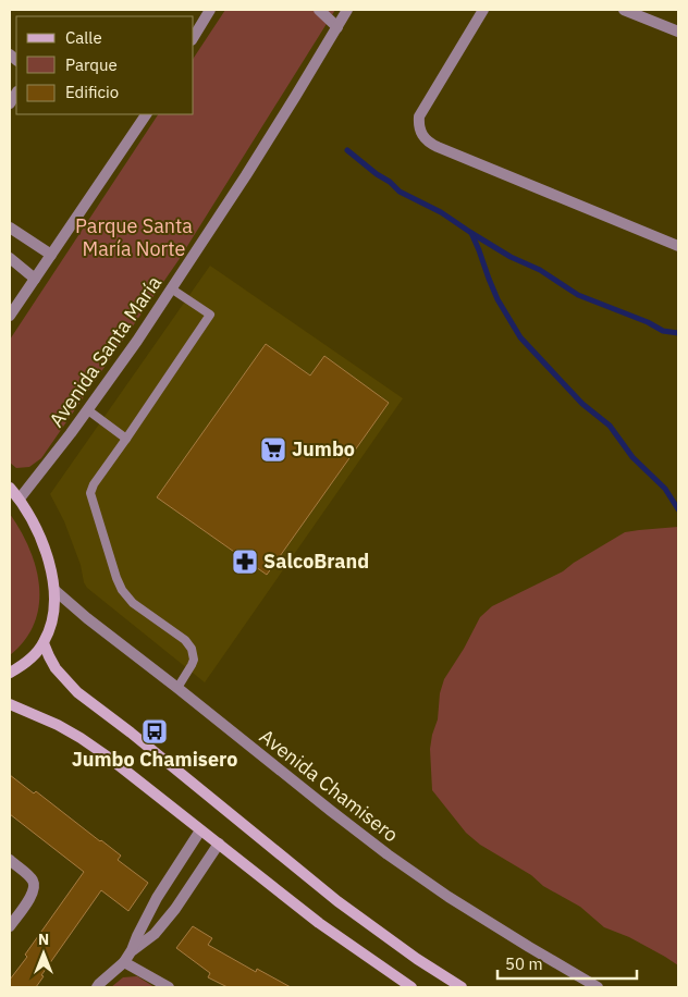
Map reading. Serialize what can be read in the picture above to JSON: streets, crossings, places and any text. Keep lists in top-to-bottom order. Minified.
{"streets":{"street":["Avenida Santa María","Avenida Chamisero"]},"parks":["Parque Santa María Norte"],"places":{"supermarket":["Jumbo"],"pharmacy":["SalcoBrand"],"bus stop":["Jumbo Chamisero"]},"legend":["Calle","Parque","Edificio"],"scale_bar":"50 m","north":"top"}
